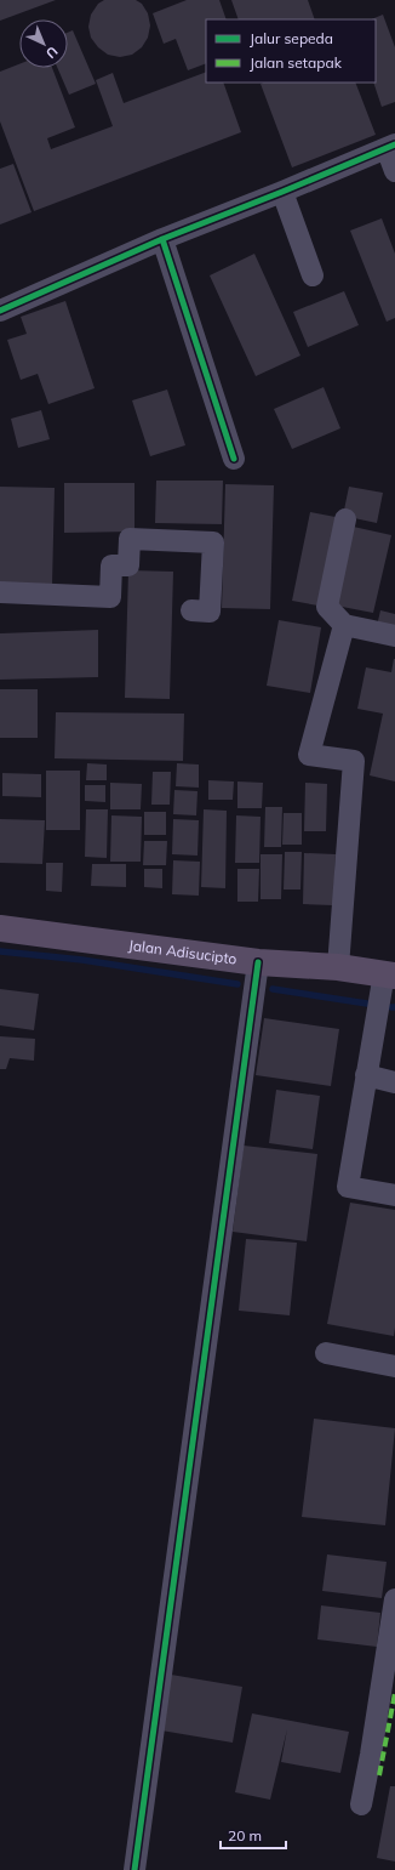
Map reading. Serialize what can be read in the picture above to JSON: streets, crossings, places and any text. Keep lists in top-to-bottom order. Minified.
{"streets":{"main road":["Jalan Adisucipto"]},"legend":["Jalur sepeda","Jalan setapak"],"scale_bar":"20 m","north":"bottom right"}
